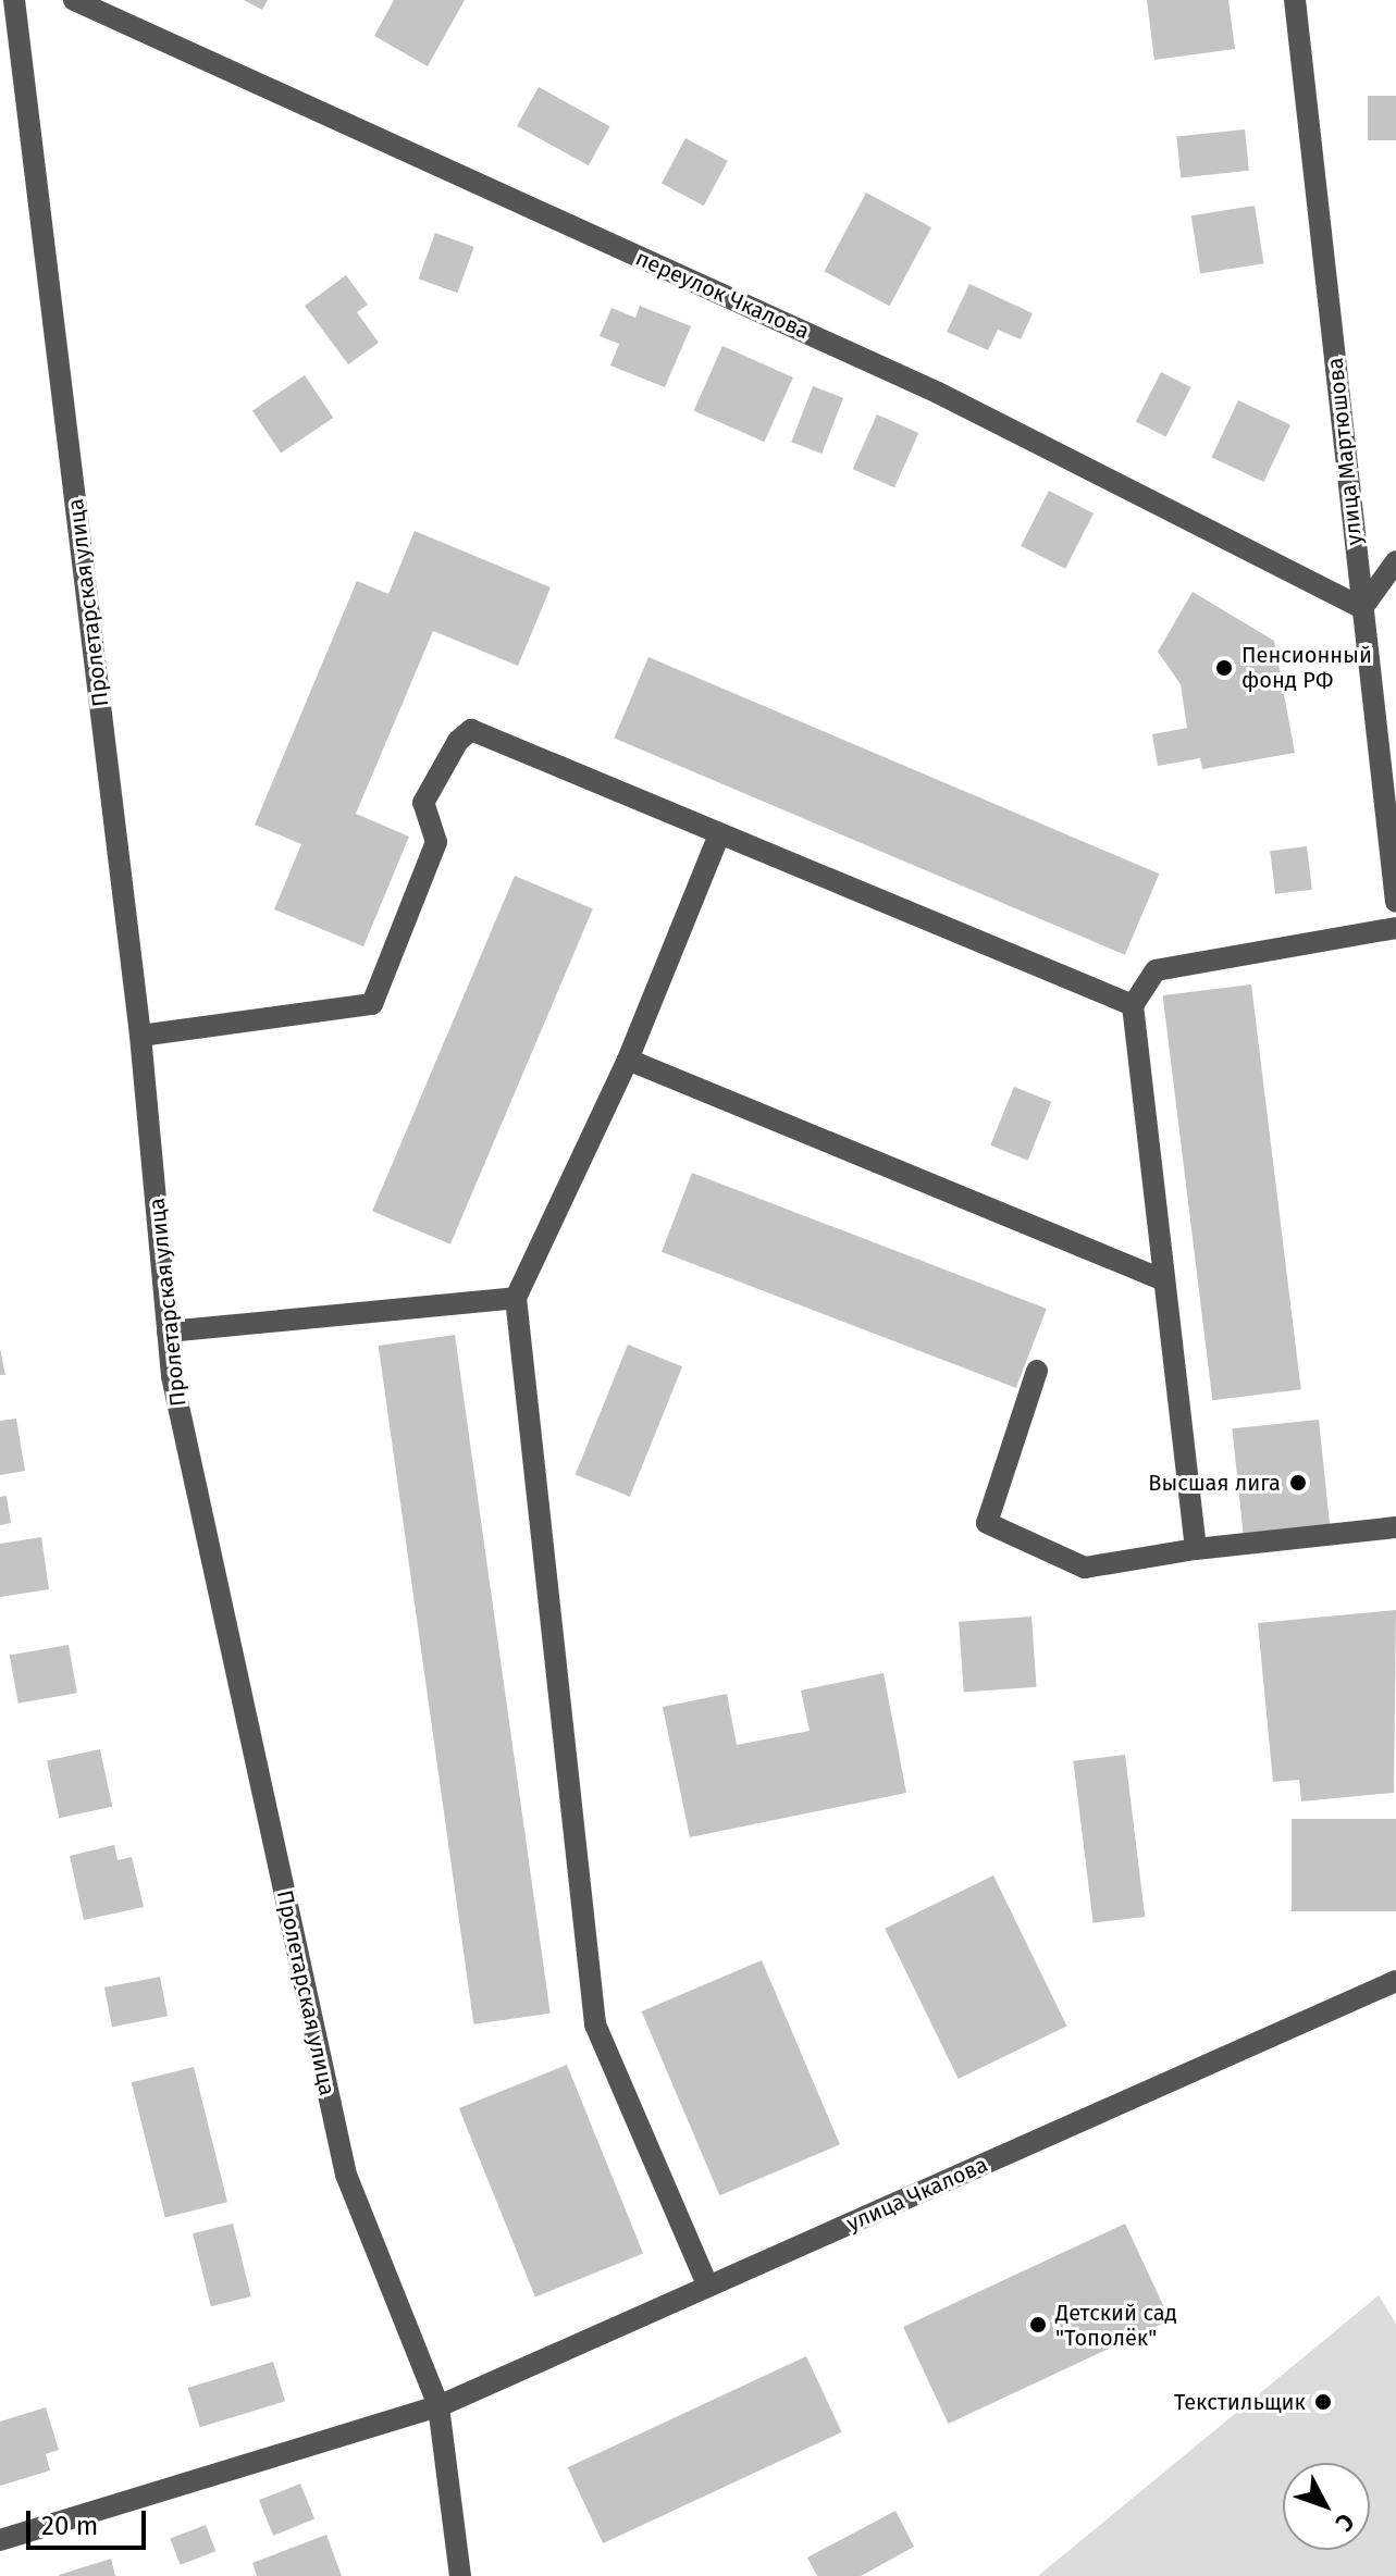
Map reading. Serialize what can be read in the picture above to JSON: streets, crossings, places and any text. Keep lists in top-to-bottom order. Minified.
{"streets":{"street":["переулок Чкалова","улица Мартюшова","Пролетарская улица","улица Чкалова"]},"crossings":[["переулок Чкалова","улица Мартюшова"],["Пролетарская улица","улица Чкалова"]],"places":["Пенсионный фонд РФ","Высшая лига","Детский сад \"Тополёк\"","Текстильщик"],"scale_bar":"20 m","north":"bottom right"}
